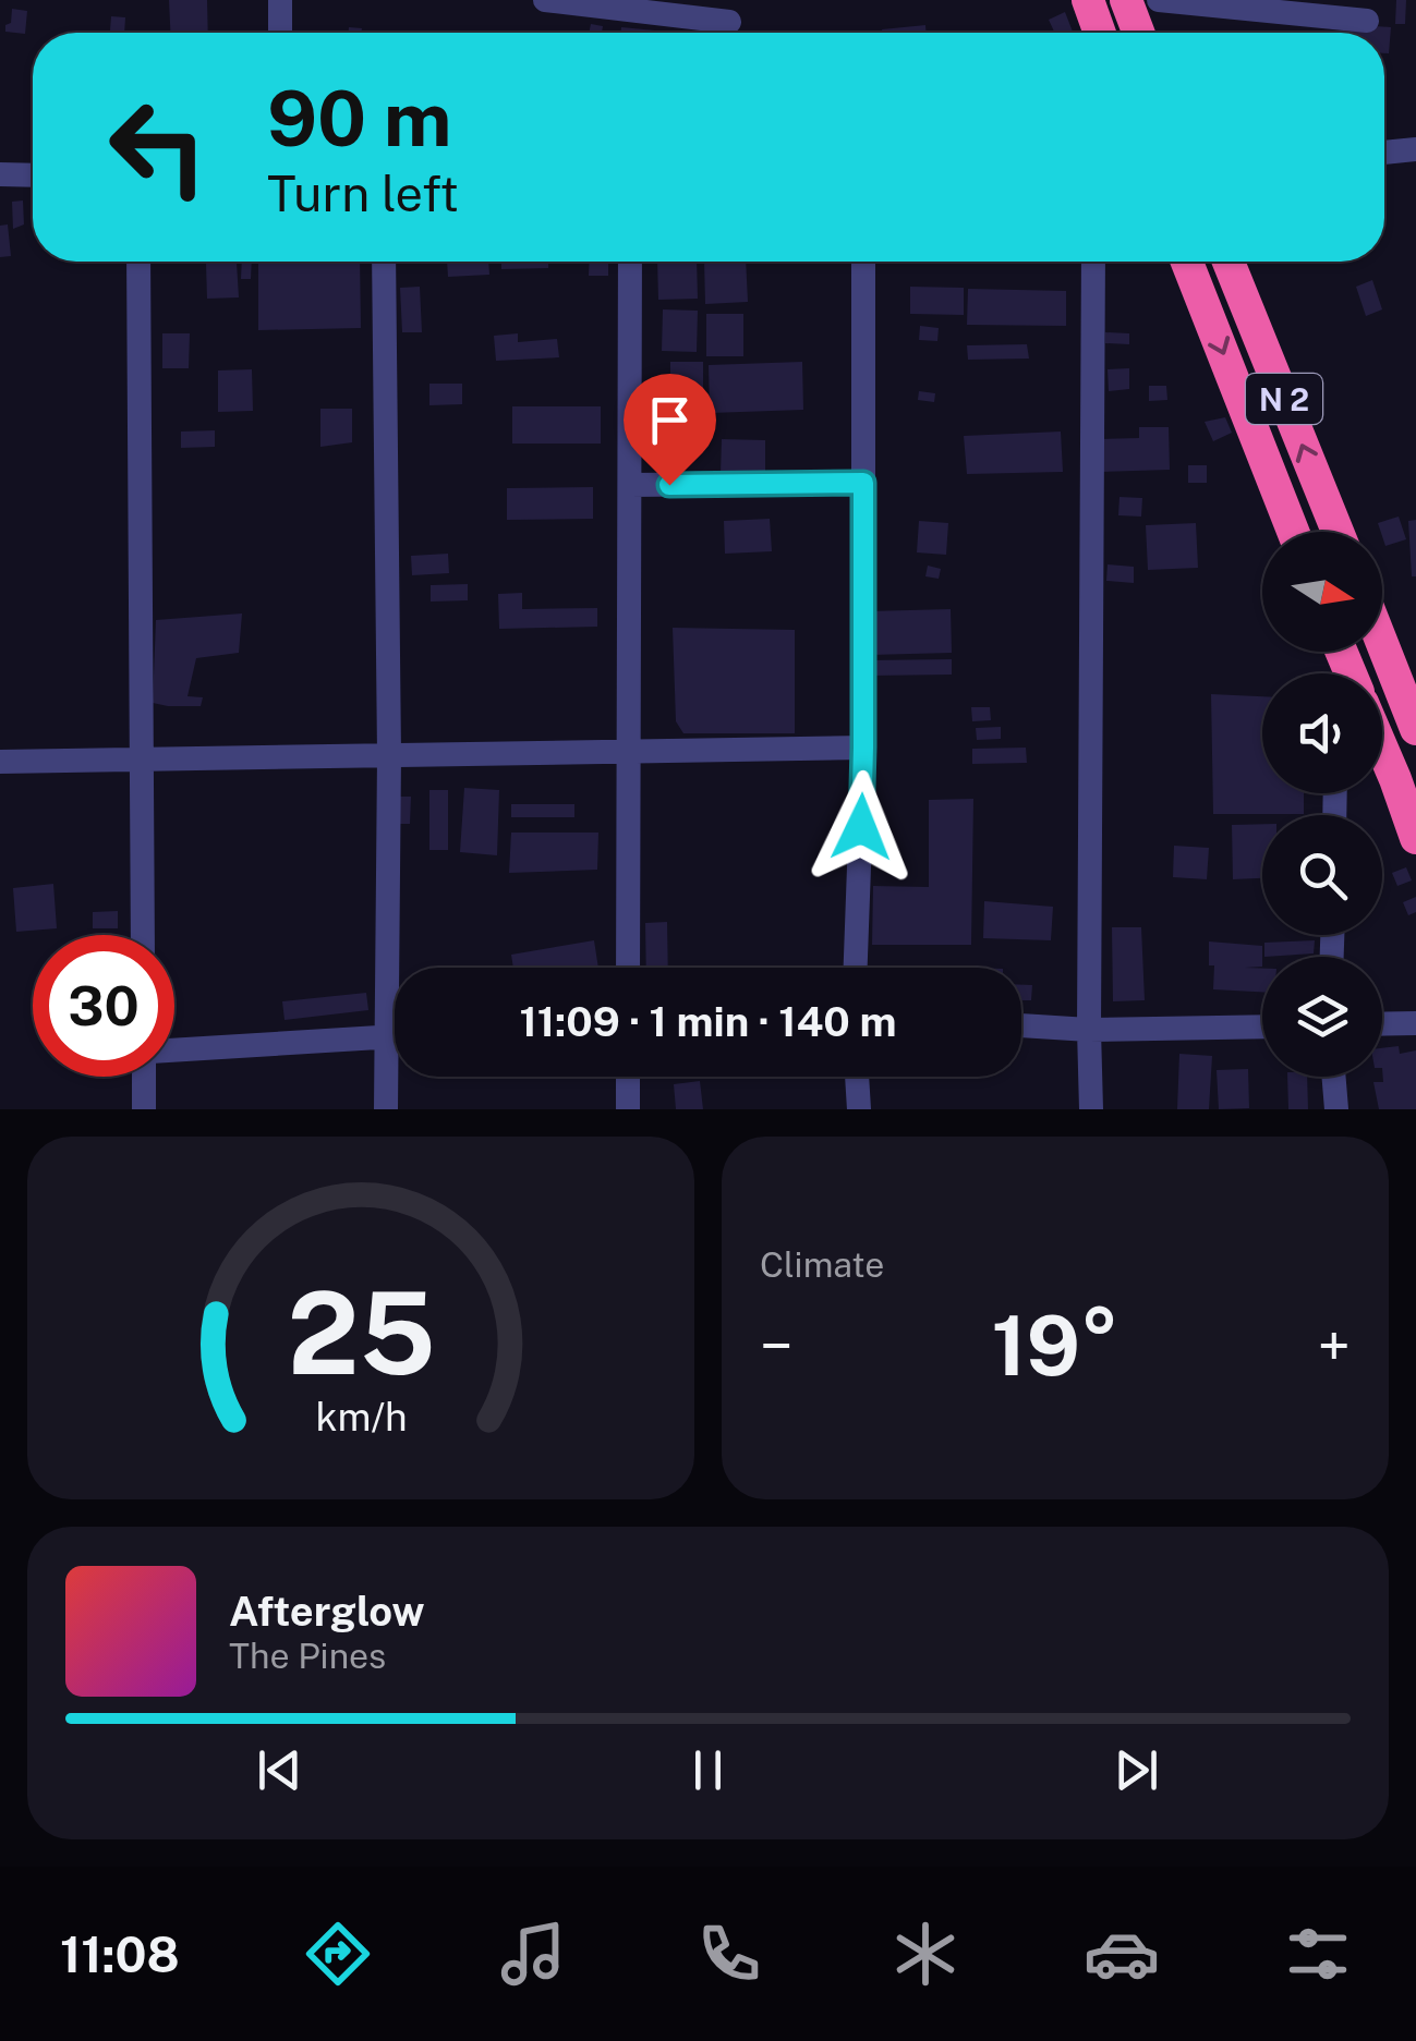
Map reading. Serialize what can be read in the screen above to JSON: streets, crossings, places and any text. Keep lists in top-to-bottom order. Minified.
{"streets":{"highway":["N 2"]},"north":"right","page":{"turn":["90 m","Turn left"],"limit":"30","trip":"11:09 · 1 min · 140 m","tile":"Climate","heat":["−","19°","+"],"song":["Afterglow","The Pines"],"tabs":"11:08","gauge":["25","km/h"]}}
